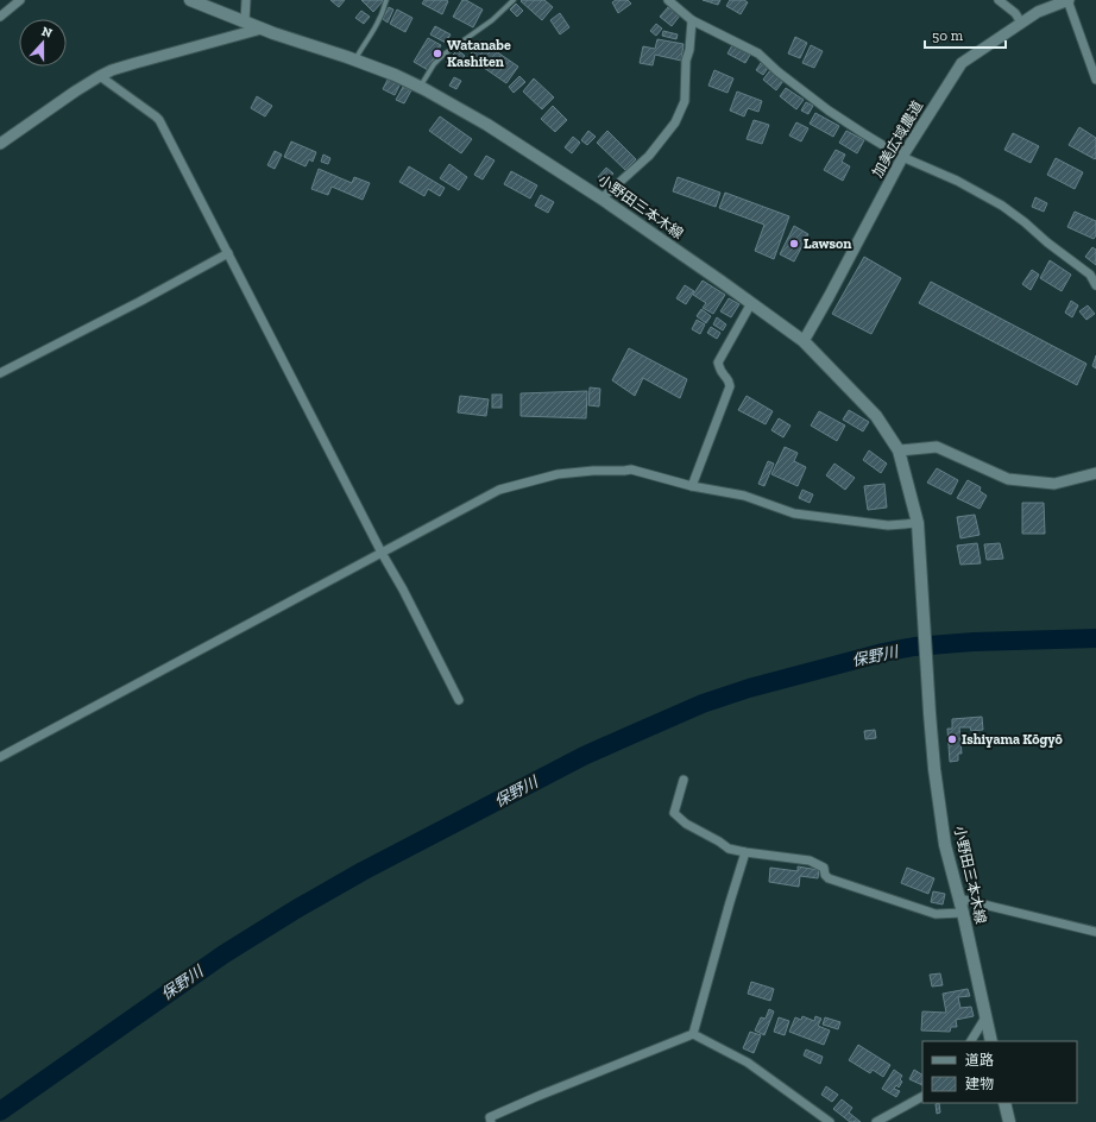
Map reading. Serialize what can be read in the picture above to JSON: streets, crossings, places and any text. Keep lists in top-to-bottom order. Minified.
{"streets":{"main road":["小野田三本木線"],"street":["加美広域農道"]},"crossings":[["加美広域農道","小野田三本木線"]],"water":["保野川"],"places":["Watanabe Kashiten","Lawson","Ishiyama Kōgyō"],"legend":["道路","建物"],"scale_bar":"50 m","north":"top"}
